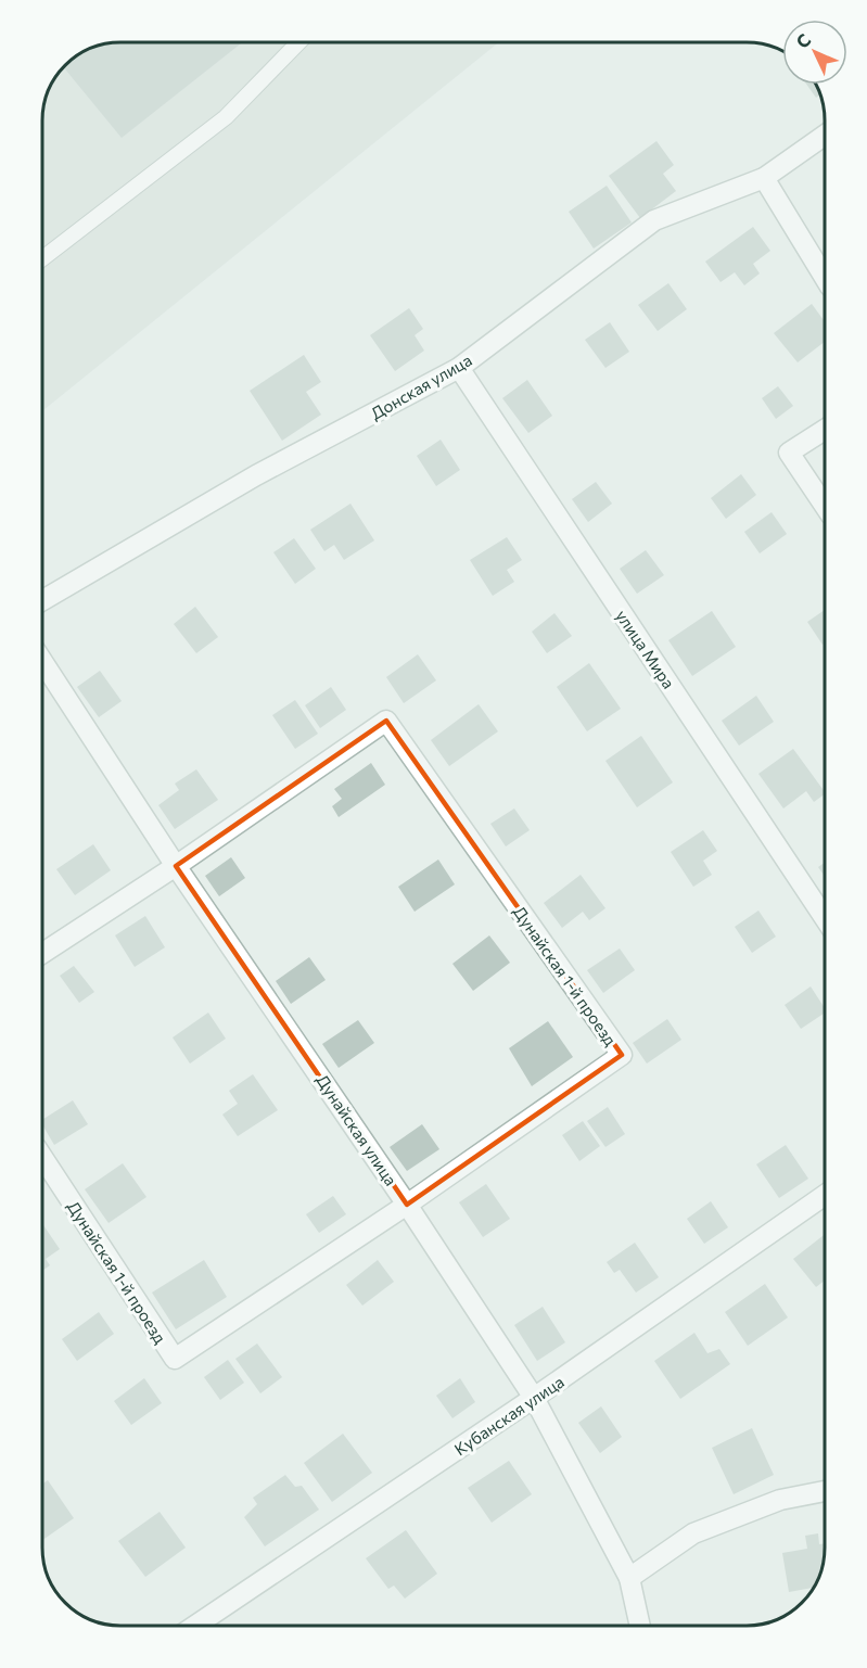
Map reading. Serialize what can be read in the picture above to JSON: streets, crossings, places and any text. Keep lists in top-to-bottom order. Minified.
{"streets":{"street":["Донская улица","улица Мира","Дунайская 1-й проезд","Дунайская улица","Кубанская улица"]},"crossings":[["Донская улица","улица Мира"],["Дунайская 1-й проезд","Дунайская улица"],["Дунайская улица","Кубанская улица"]],"north":"top left"}
